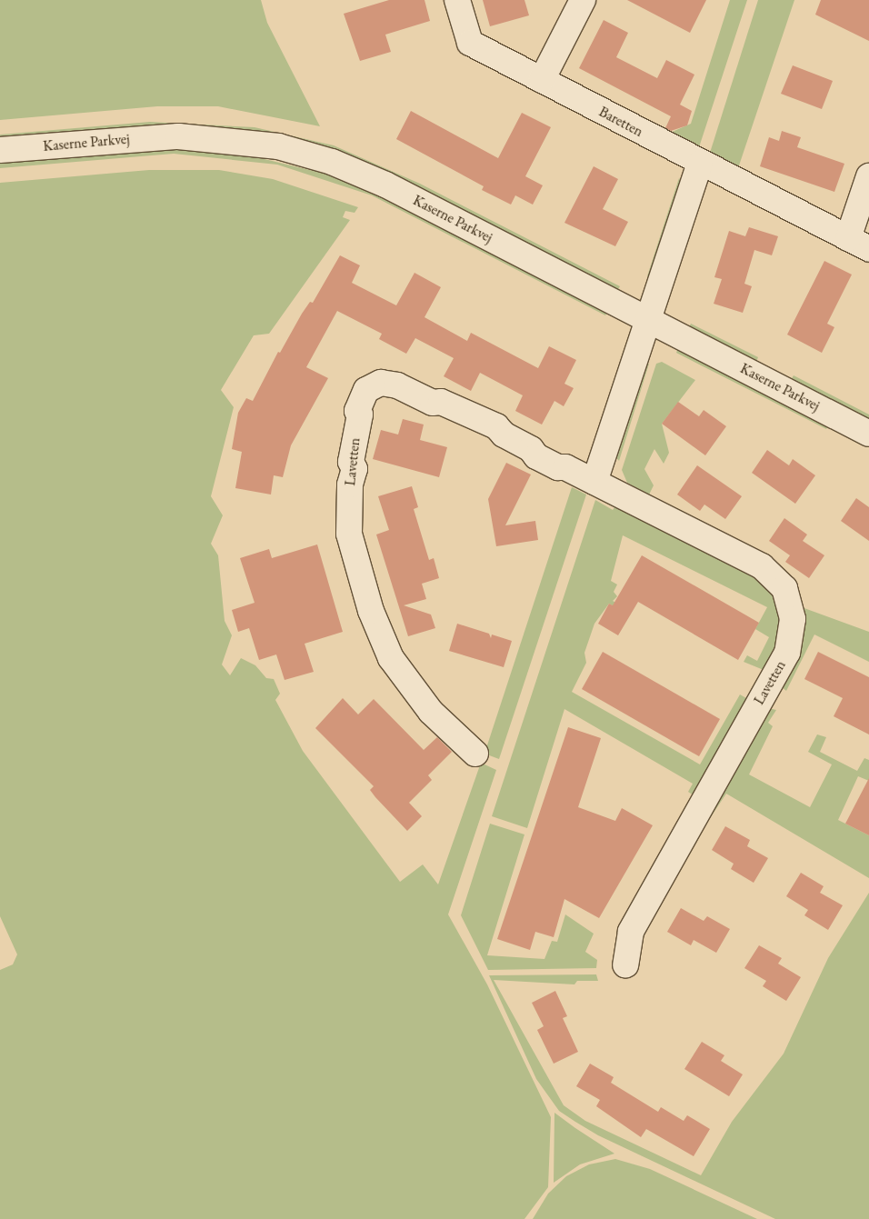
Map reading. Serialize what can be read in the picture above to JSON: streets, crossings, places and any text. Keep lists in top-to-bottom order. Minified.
{"streets":{"street":["Baretten","Kaserne Parkvej","Lavetten"]}}
